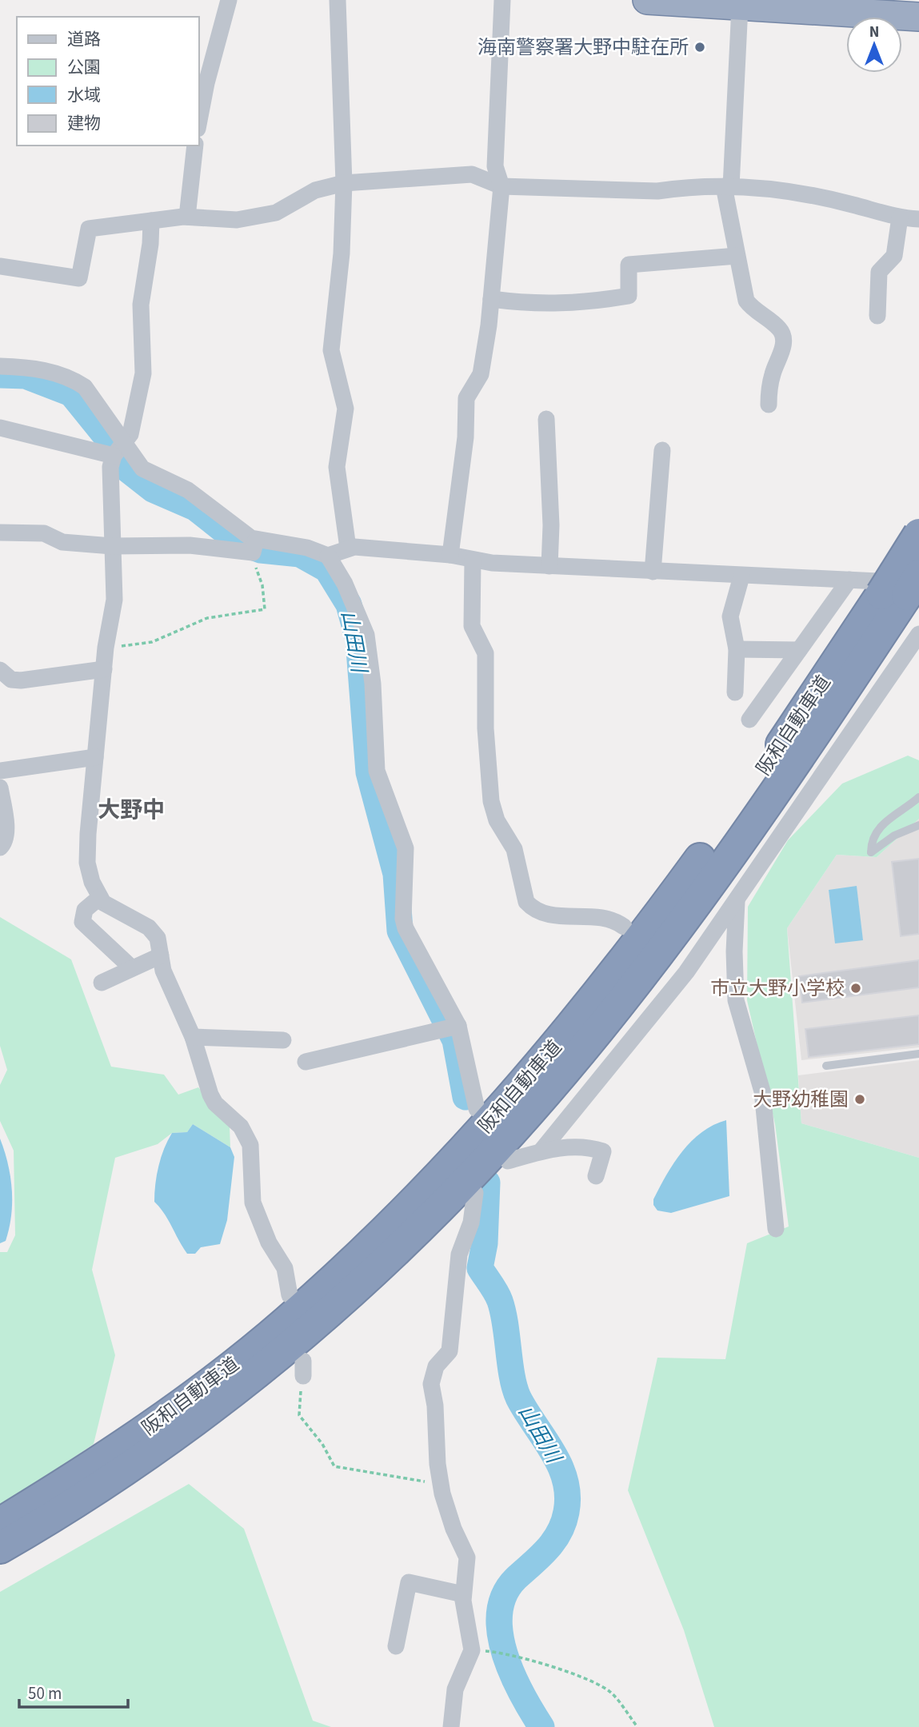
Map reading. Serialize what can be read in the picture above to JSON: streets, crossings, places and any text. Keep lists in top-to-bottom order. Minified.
{"streets":{"highway":["阪和自動車道"]},"districts":["大野中"],"water":["山田川"],"places":["海南警察署大野中駐在所","市立大野小学校","大野幼稚園"],"legend":["道路","公園","水域","建物"],"scale_bar":"50 m","north":"top"}
